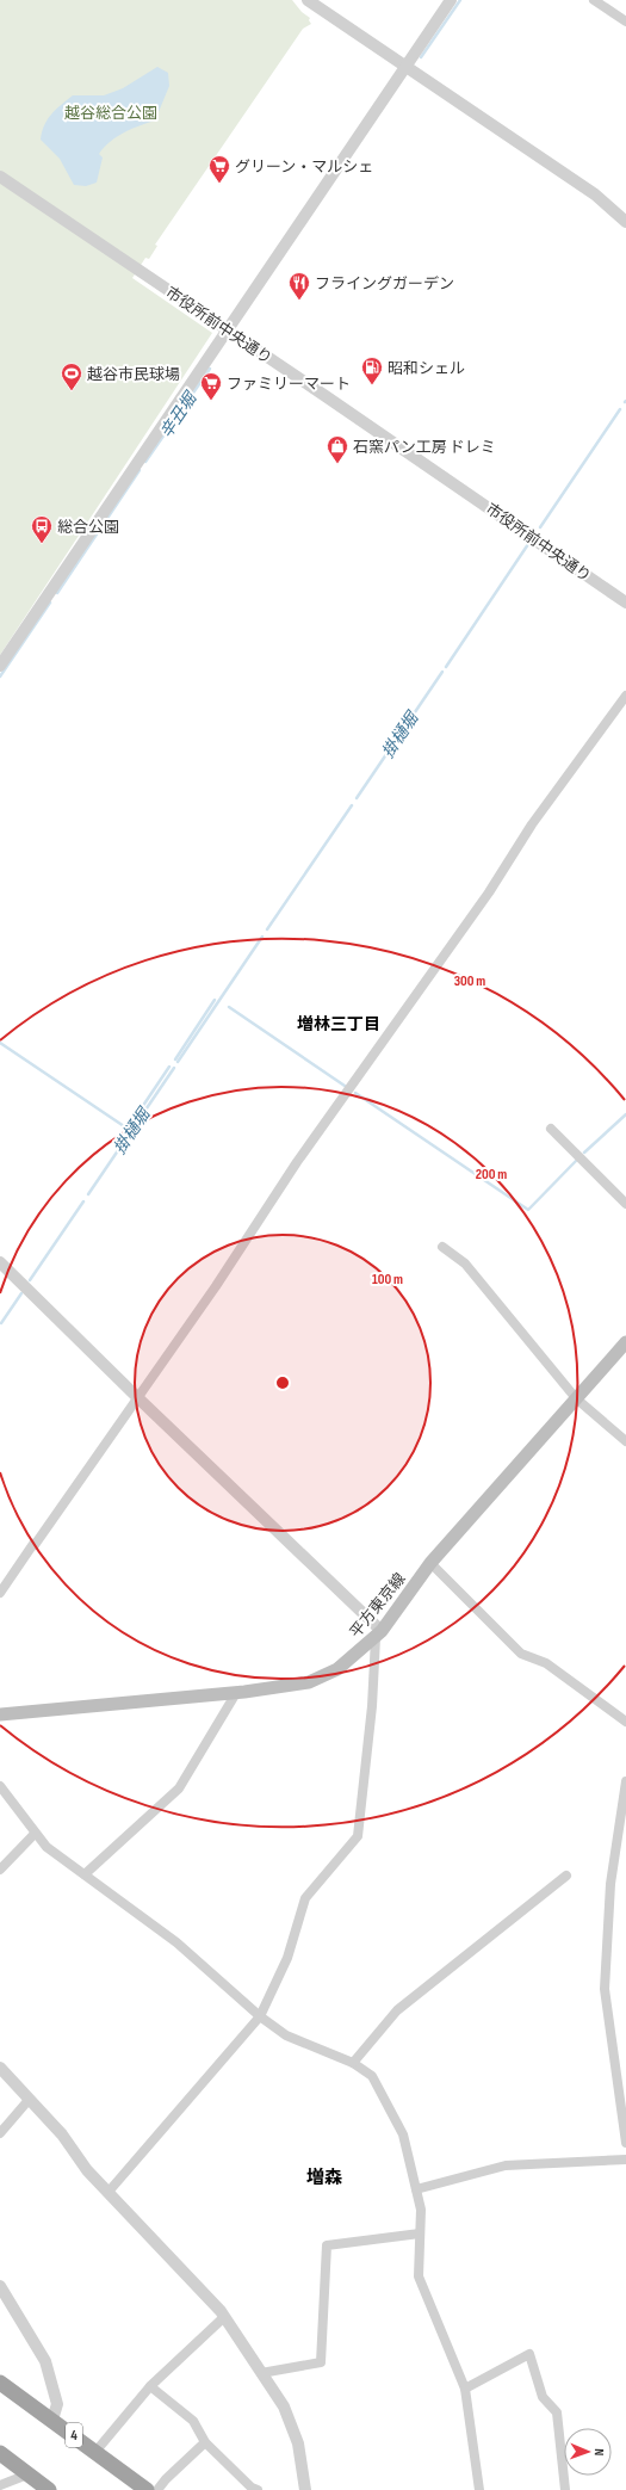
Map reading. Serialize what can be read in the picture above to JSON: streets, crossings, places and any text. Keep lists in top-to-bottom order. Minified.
{"streets":{"highway":["4"],"main road":["平方東京線"],"street":["市役所前中央通り"]},"districts":["増林三丁目","増森"],"water":["辛丑堀","掛樋堀"],"parks":["越谷総合公園"],"places":{"supermarket":["グリーン・マルシェ","ファミリーマート"],"restaurant":["フライングガーデン"],"fuel station":["昭和シェル"],"sports":["越谷市民球場"],"shop":["石窯パン工房 ドレミ"],"bus stop":["総合公園"]},"north":"right","rings":["300 m","200 m","100 m"]}
